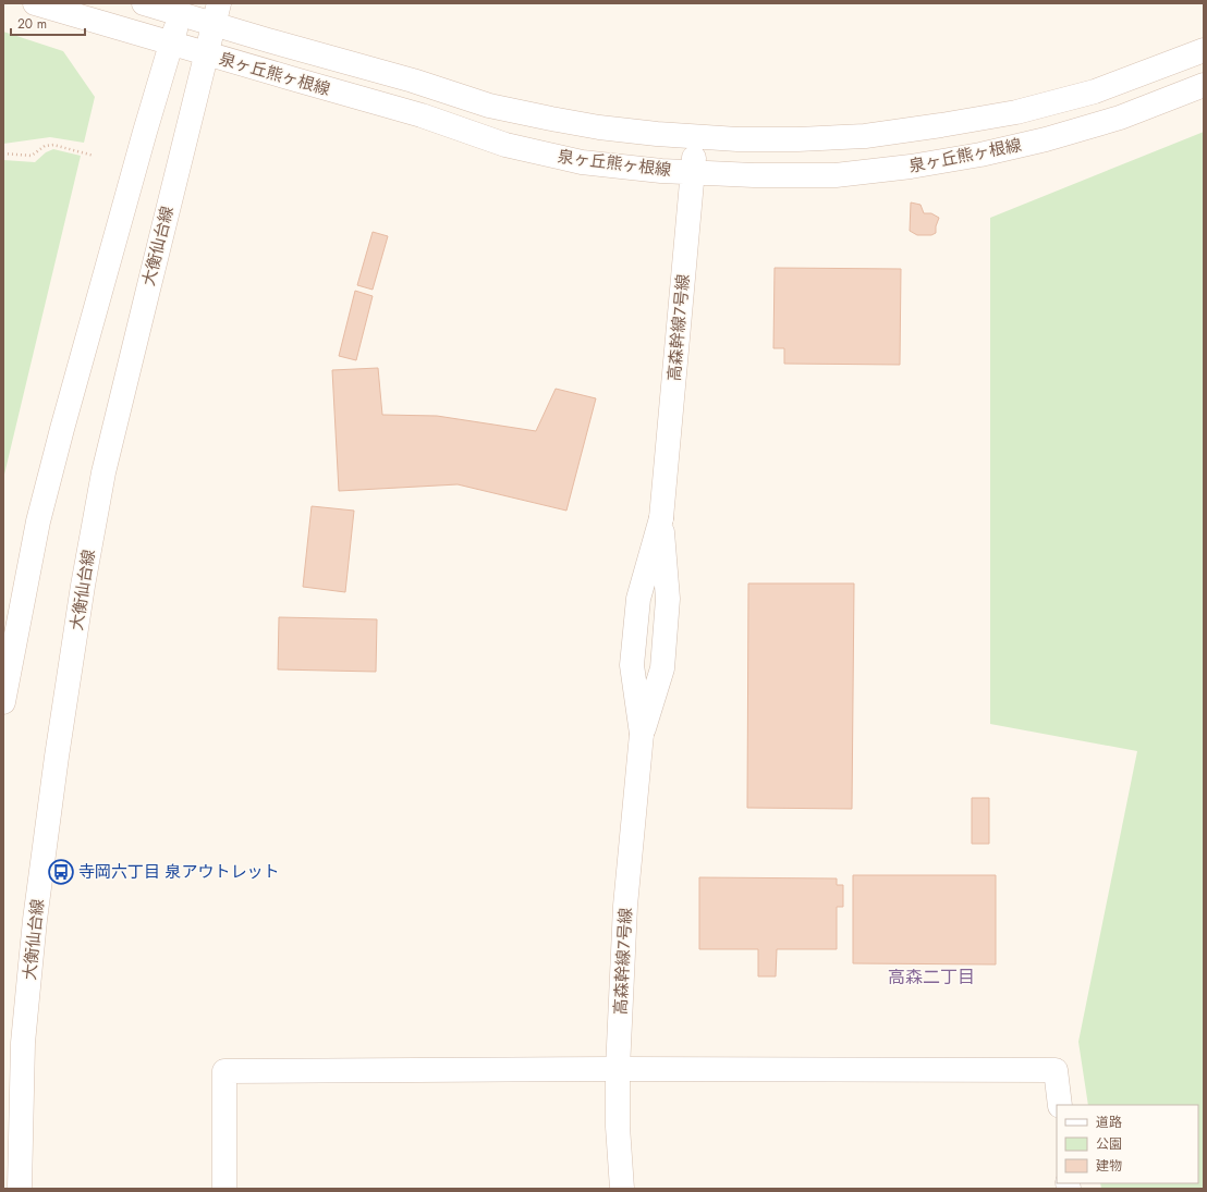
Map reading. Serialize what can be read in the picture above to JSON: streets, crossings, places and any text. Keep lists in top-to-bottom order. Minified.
{"streets":{"main road":["泉ヶ丘熊ヶ根線","大衡仙台線","高森幹線７号線"]},"crossings":[["泉ヶ丘熊ヶ根線","大衡仙台線"],["泉ヶ丘熊ヶ根線","高森幹線７号線"]],"districts":["高森二丁目"],"places":{"bus stop":["寺岡六丁目 泉アウトレット"]},"legend":["道路","公園","建物"],"scale_bar":"20 m"}
